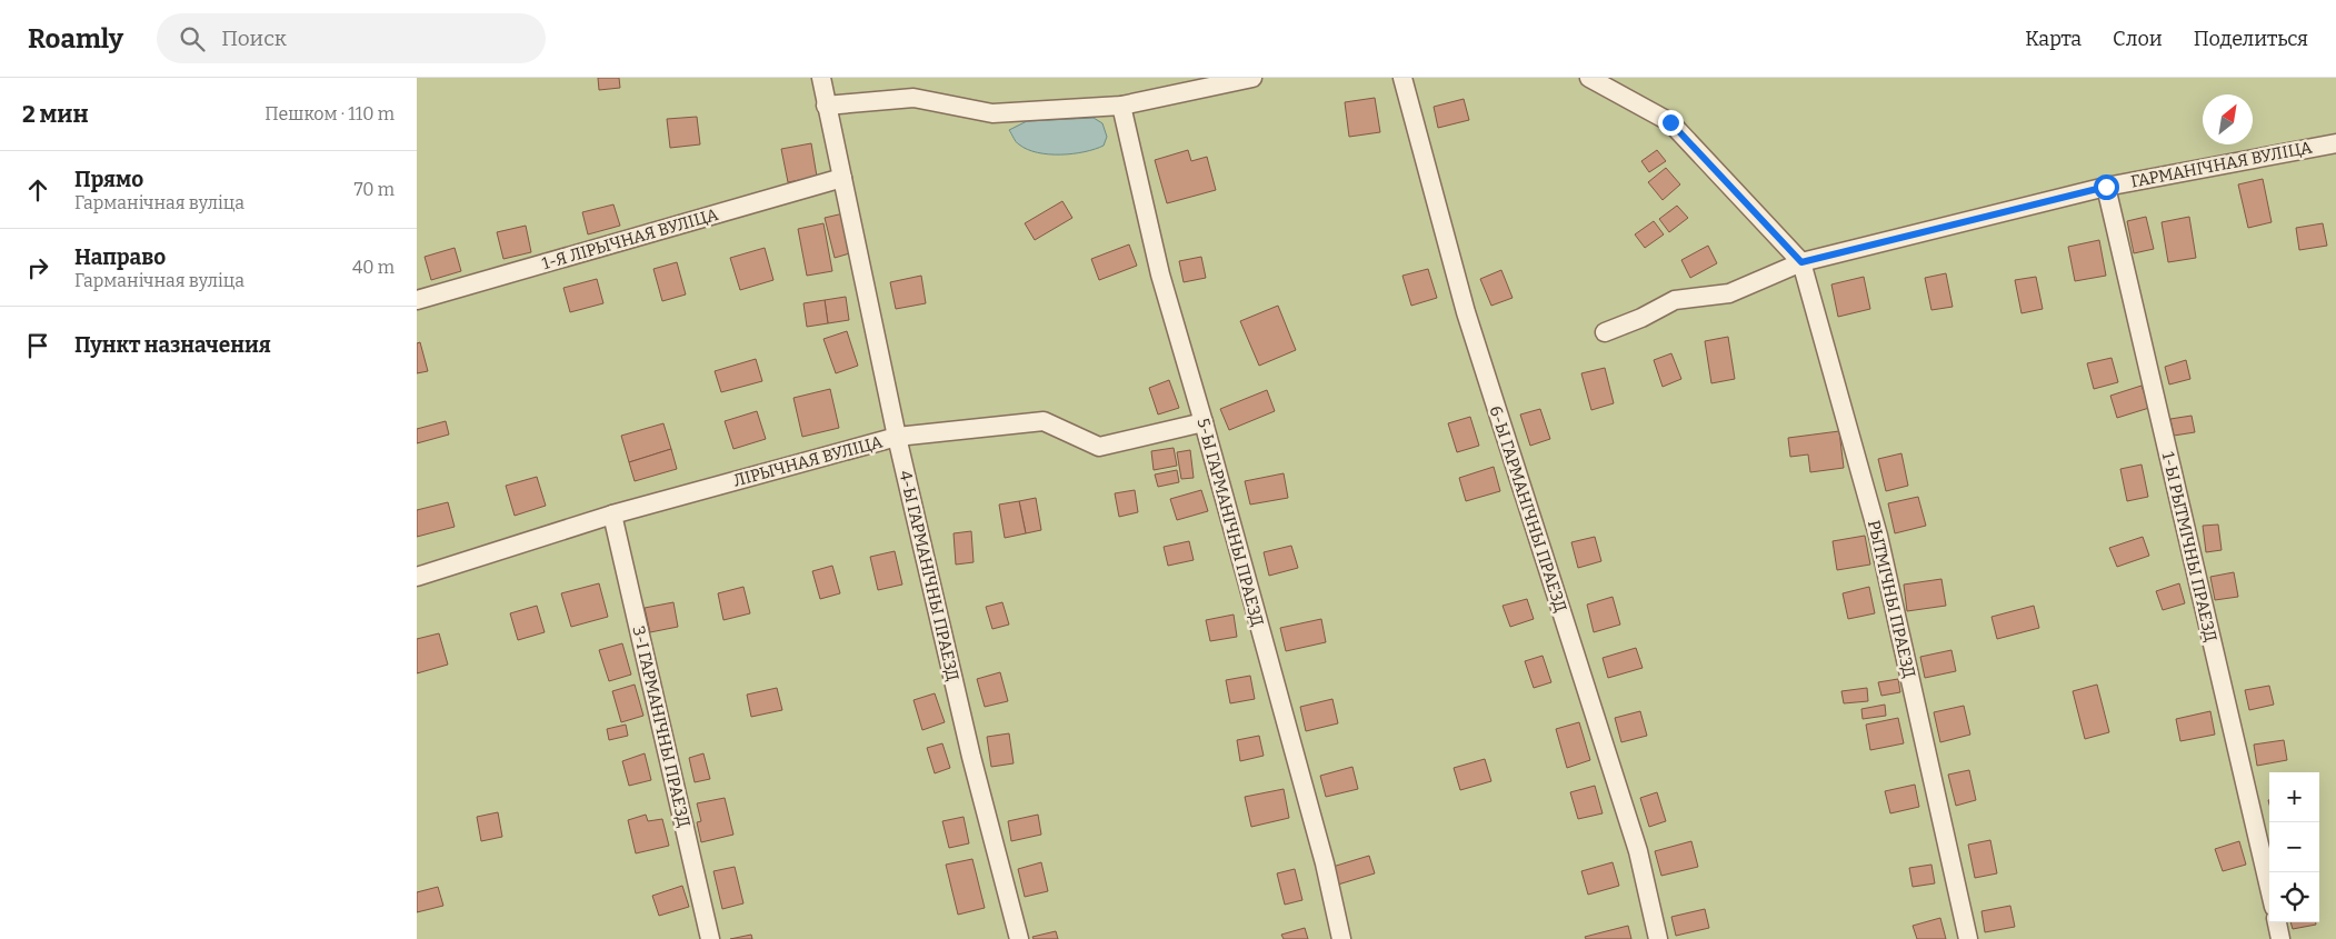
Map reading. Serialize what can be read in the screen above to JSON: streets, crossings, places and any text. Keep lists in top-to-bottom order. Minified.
{"streets":{"lane":["ГАРМАНІЧНАЯ ВУЛІЦА","1-Я ЛІРЫЧНАЯ ВУЛІЦА","ЛІРЫЧНАЯ ВУЛІЦА","6-Ы ГАРМАНІЧНЫ ПРАЕЗД","5-Ы ГАРМАНІЧНЫ ПРАЕЗД","1-Ы РЫТМІЧНЫ ПРАЕЗД","4-Ы ГАРМАНІЧНЫ ПРАЕЗД","РЫТМІЧНЫ ПРАЕЗД","3-І ГАРМАНІЧНЫ ПРАЕЗД"]},"crossings":[["ГАРМАНІЧНАЯ ВУЛІЦА","1-Ы РЫТМІЧНЫ ПРАЕЗД"],["ГАРМАНІЧНАЯ ВУЛІЦА","РЫТМІЧНЫ ПРАЕЗД"],["1-Я ЛІРЫЧНАЯ ВУЛІЦА","4-Ы ГАРМАНІЧНЫ ПРАЕЗД"],["ЛІРЫЧНАЯ ВУЛІЦА","5-Ы ГАРМАНІЧНЫ ПРАЕЗД"],["ЛІРЫЧНАЯ ВУЛІЦА","4-Ы ГАРМАНІЧНЫ ПРАЕЗД"],["ЛІРЫЧНАЯ ВУЛІЦА","3-І ГАРМАНІЧНЫ ПРАЕЗД"]],"north":"top right","page":{"header":"Roamly","search":"Поиск","nav":["Карта","Слои","Поделиться"],"heading":["2 мин","Пешком · 110 m"],"list":[["Прямо","Гарманічная вуліца","70 m"],["Направо","Гарманічная вуліца","40 m"],"Пункт назначения"],"map_buttons":["+","−"]}}
